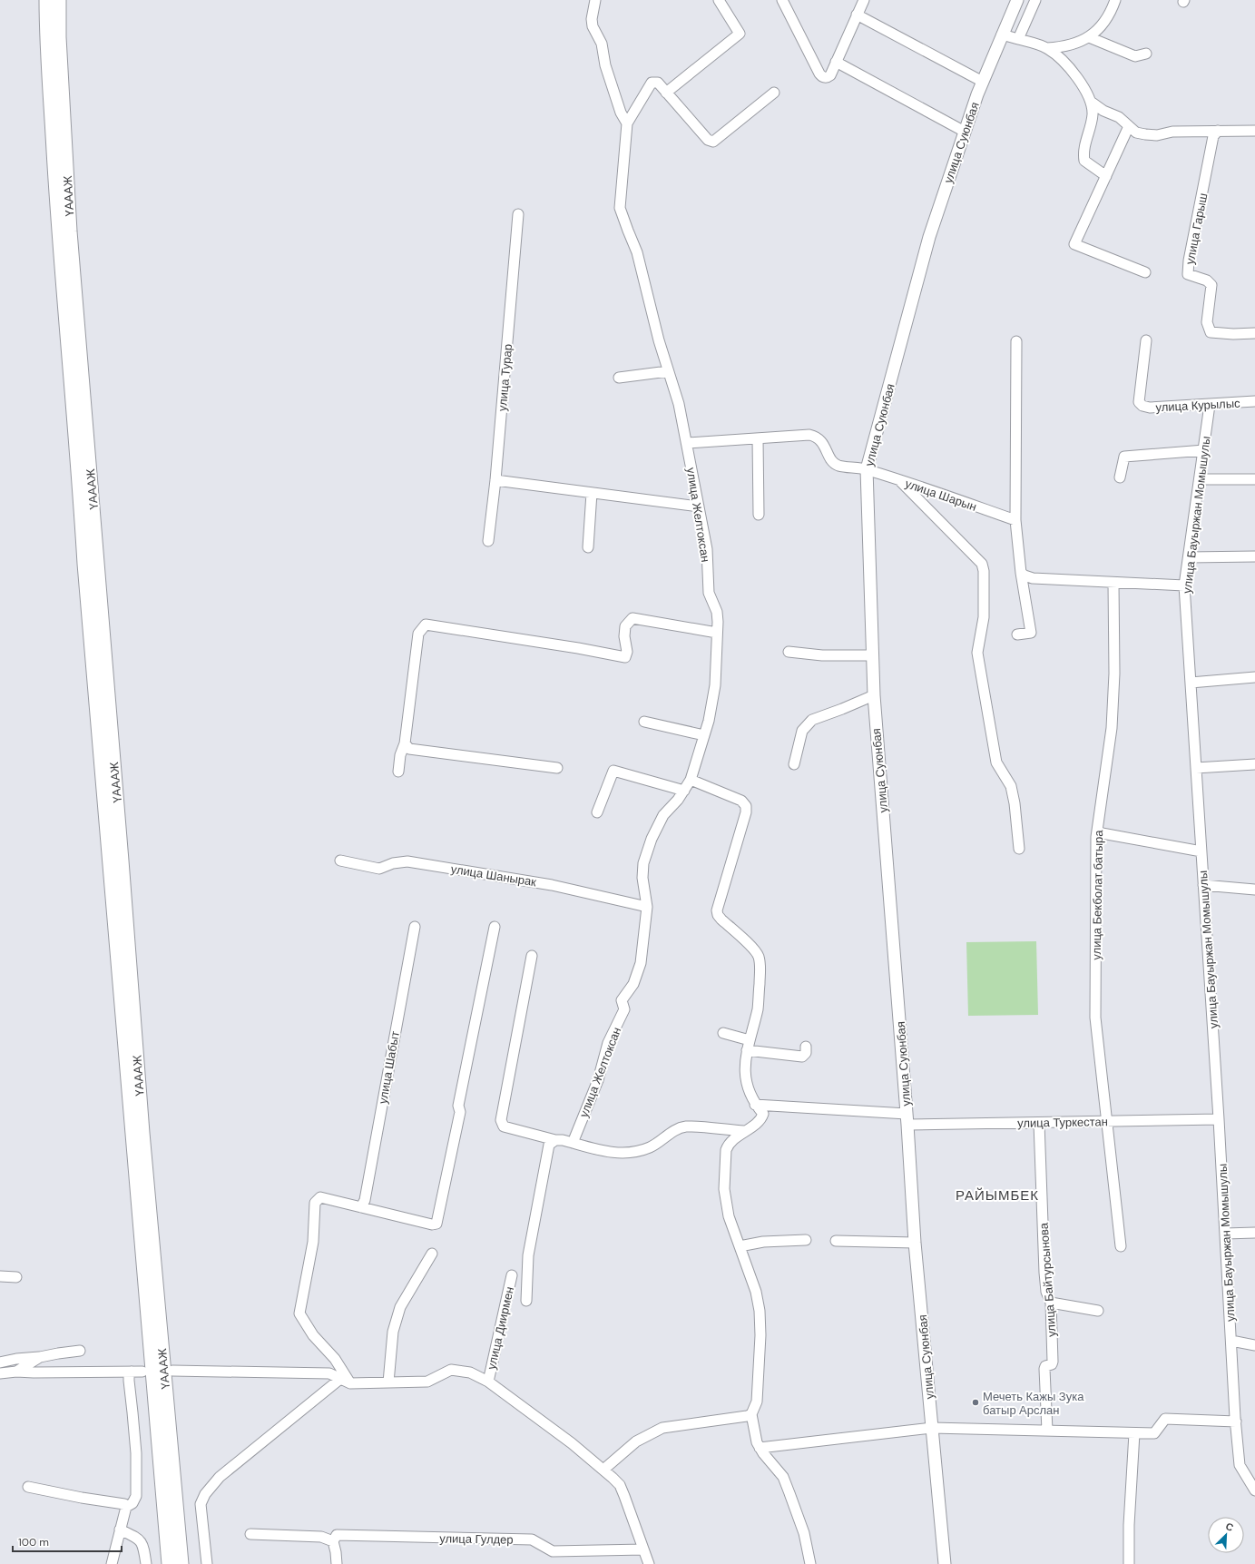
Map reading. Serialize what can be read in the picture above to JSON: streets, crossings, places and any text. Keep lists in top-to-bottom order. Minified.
{"streets":{"highway":["ҮАААЖ"],"main road":["улица Суюнбая"],"street":["улица Гарыш","улица Турар","улица Курылыс","улица Шарын","улица Желтоксан","улица Бауыржан Момышулы","улица Шанырак","улица Бекболат батыра","улица Шабыт","улица Туркестан","улица Байтурсынова","улица Диирмен","улица Гулдер"]},"crossings":[["улица Суюнбая","улица Шарын"],["улица Суюнбая","улица Туркестан"],["улица Курылыс","улица Бауыржан Момышулы"],["улица Желтоксан","улица Шанырак"],["улица Бауыржан Момышулы","улица Туркестан"],["улица Бекболат батыра","улица Туркестан"],["улица Туркестан","улица Байтурсынова"]],"districts":["РАЙЫМБЕК"],"places":["Мечеть Кажы Зука батыр Арслан"],"scale_bar":"100 m","north":"top right"}
